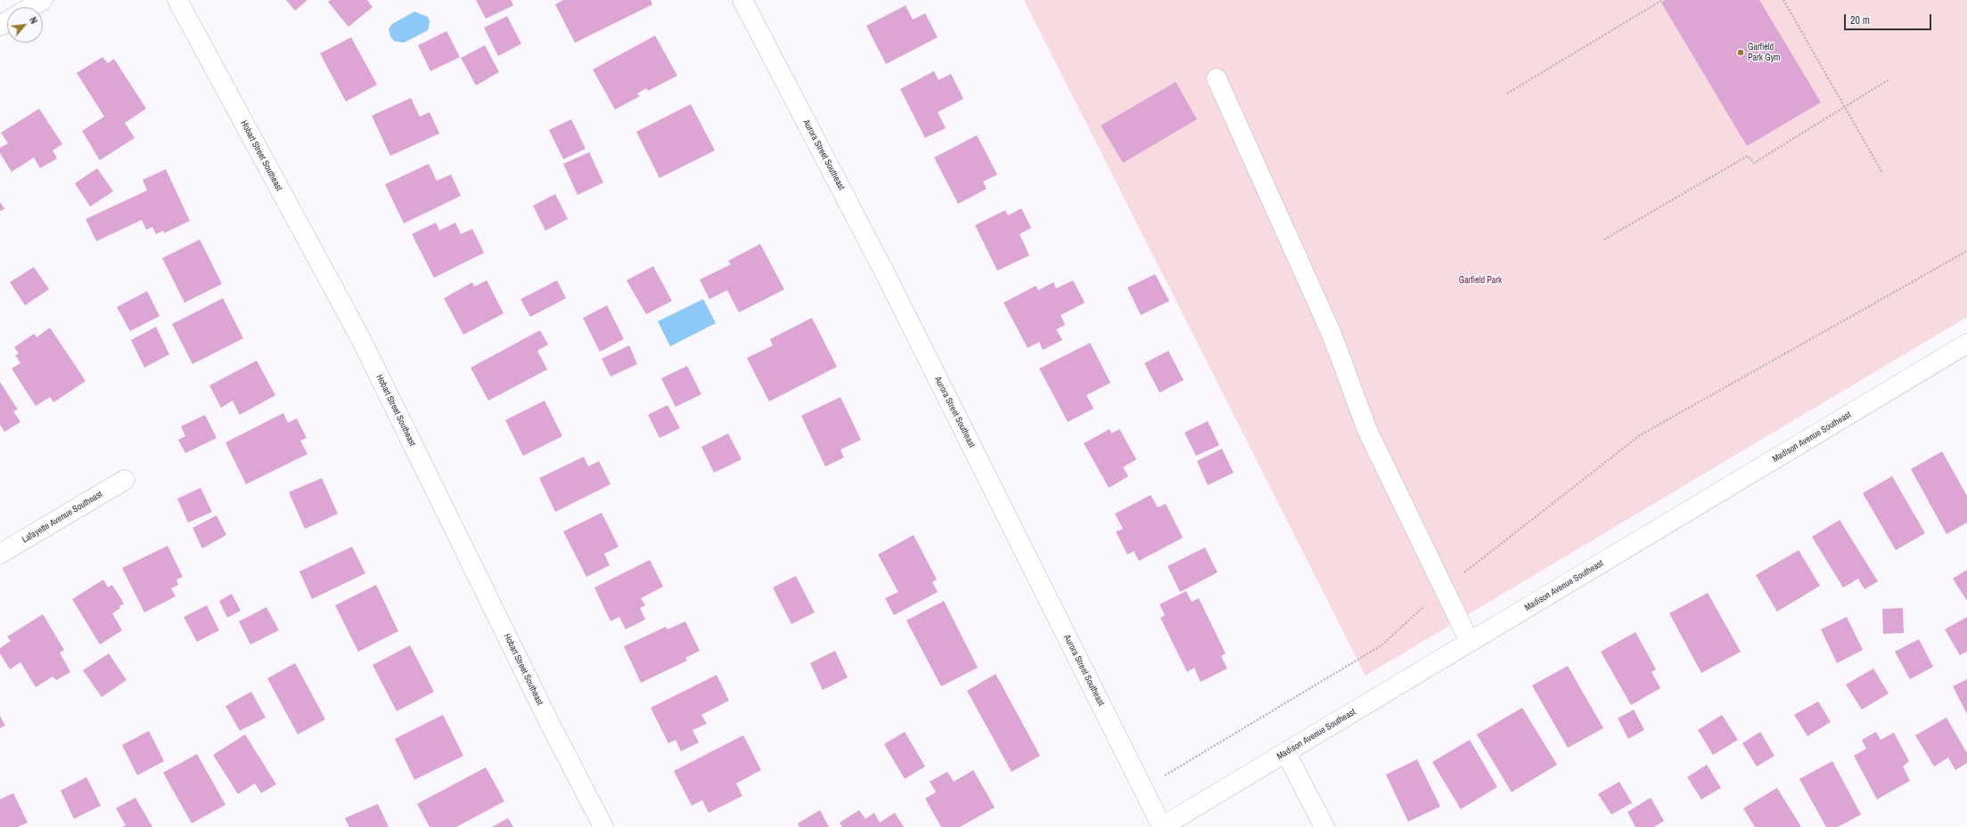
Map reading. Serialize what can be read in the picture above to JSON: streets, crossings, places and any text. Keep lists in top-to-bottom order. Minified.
{"streets":{"street":["Aurora Street Southeast","Hobart Street Southeast","Madison Avenue Southeast","Lafayette Avenue Southeast"]},"crossings":[["Aurora Street Southeast","Madison Avenue Southeast"]],"parks":["Garfield Park"],"places":["Garfield Park Gym"],"scale_bar":"20 m","north":"top right"}
